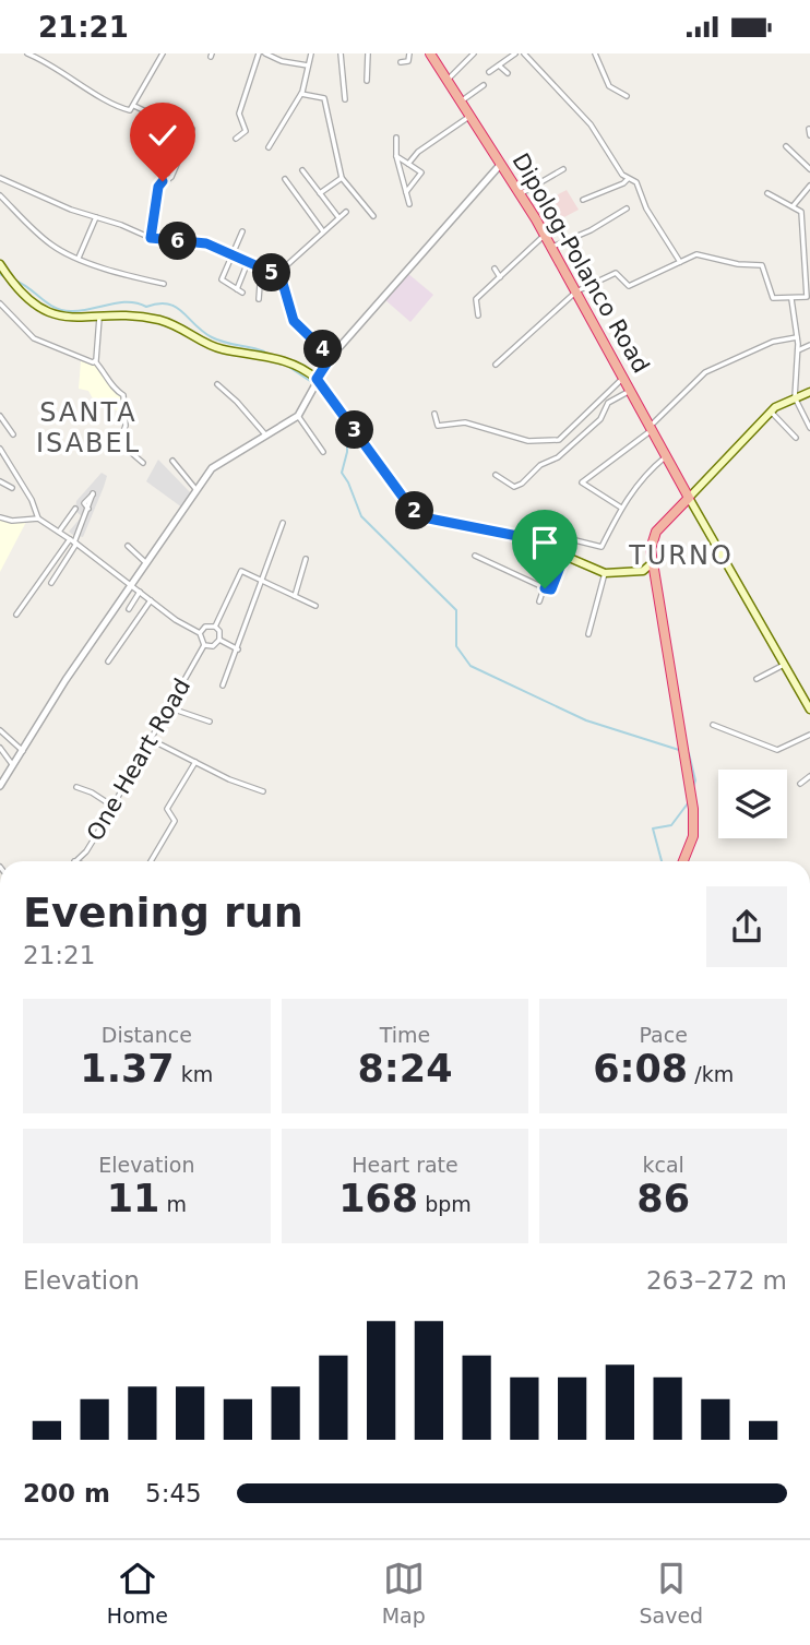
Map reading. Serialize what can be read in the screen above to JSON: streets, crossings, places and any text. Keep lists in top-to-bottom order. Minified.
{"streets":{"highway":["Dipolog-Polanco Road"],"street":["One Heart Road"]},"districts":["SANTA ISABEL","TURNO"],"page":{"status":"21:21","pins":["6","5","4","3","2"],"heading":["Evening run","21:21"],"stats":[["Distance","1.37 km"],["Time","8:24"],["Pace","6:08 /km"],["Elevation","11 m"],["Heart rate","168 bpm"],["kcal","86"]],"chart":["Elevation","263–272 m"],"list":[{"name":"200 m","note":"5:45"}],"tabs":["Home","Map","Saved"]}}
